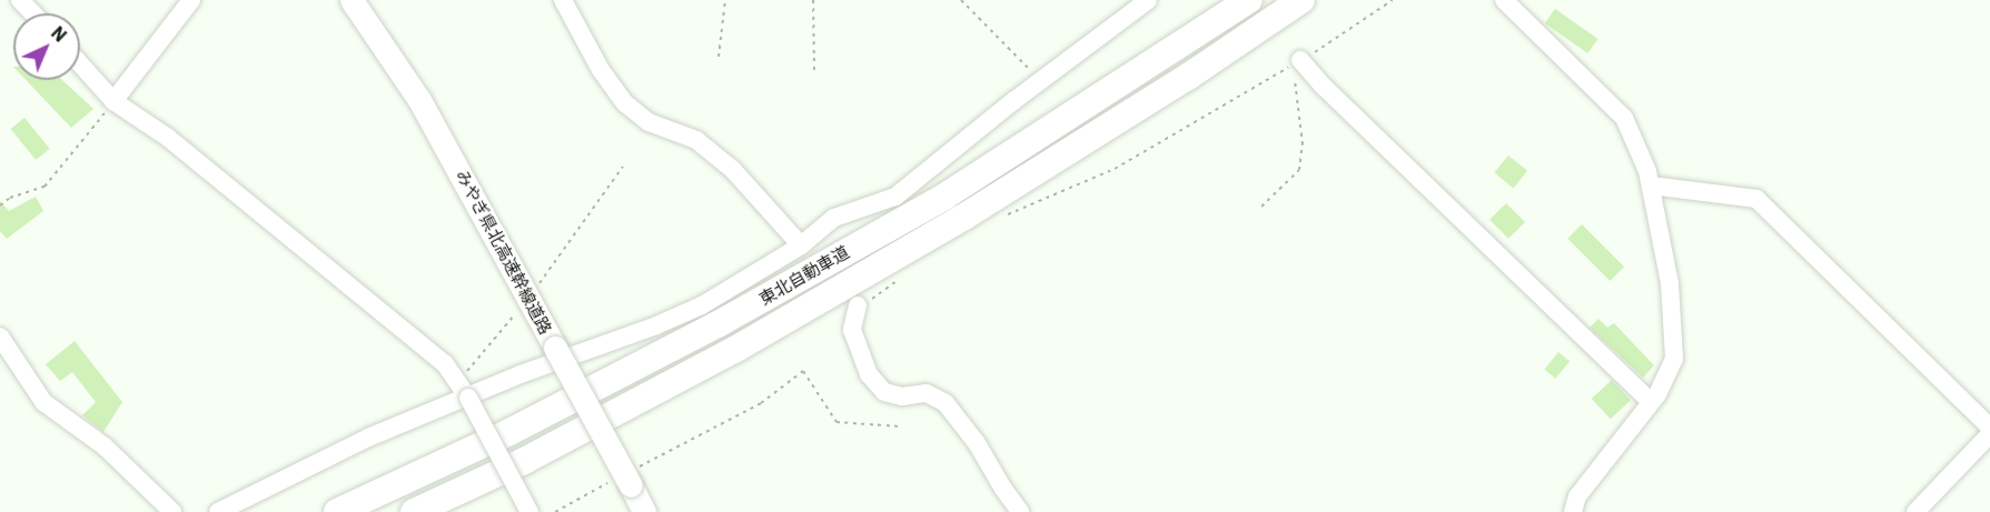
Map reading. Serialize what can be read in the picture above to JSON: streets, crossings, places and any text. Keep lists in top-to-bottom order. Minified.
{"streets":{"highway":["東北自動車道"],"main road":["みやぎ県北高速幹線道路"]},"north":"top right"}
